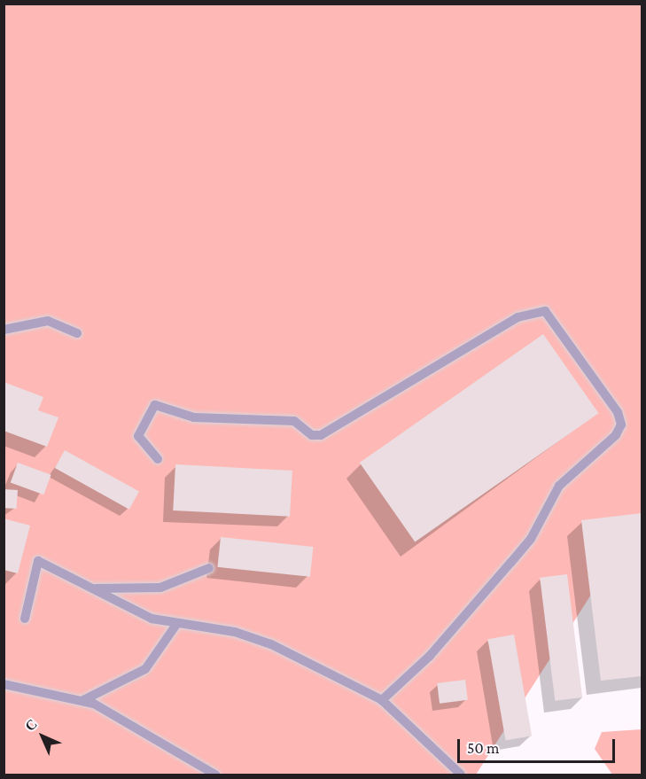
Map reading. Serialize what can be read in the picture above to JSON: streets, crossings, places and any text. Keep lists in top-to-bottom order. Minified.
{"scale_bar":"50 m","north":"top left"}
